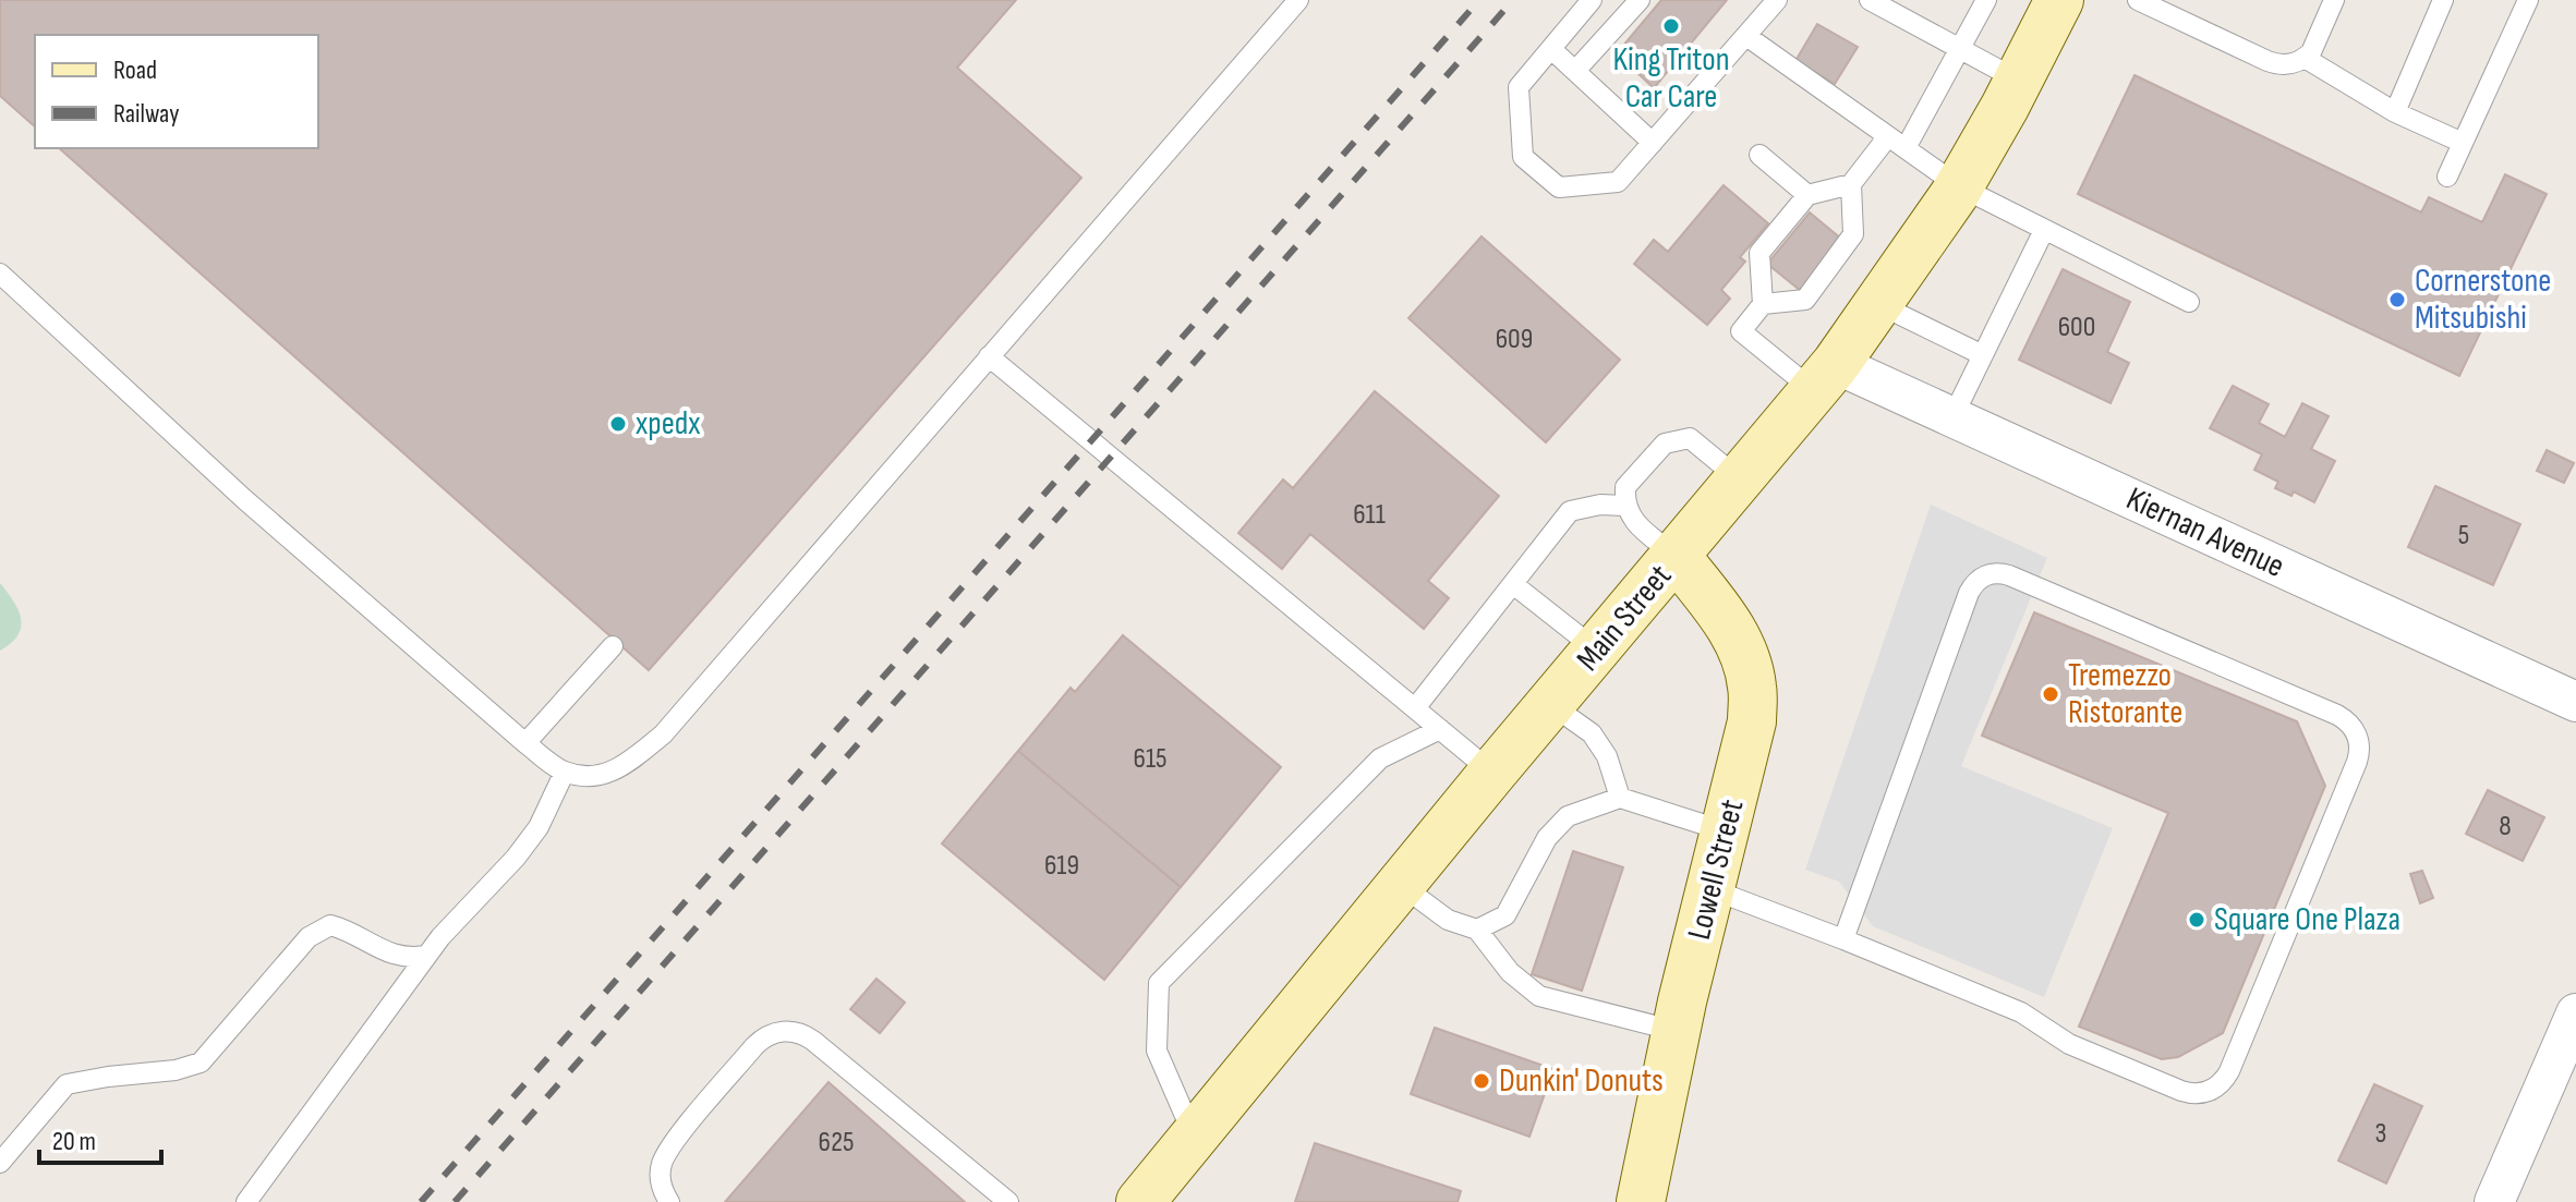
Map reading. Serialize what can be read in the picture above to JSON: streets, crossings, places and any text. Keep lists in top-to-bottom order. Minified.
{"streets":{"main road":["Main Street","Lowell Street"],"street":["Kiernan Avenue"]},"crossings":[["Kiernan Avenue","Main Street"],["Main Street","Lowell Street"]],"places":["King Triton Car Care","Cornerstone Mitsubishi","xpedx","Tremezzo Ristorante","Square One Plaza","Dunkin' Donuts"],"house_numbers":["600","609","611","5","615","8","619","3","625"],"legend":["Road","Railway"],"scale_bar":"20 m"}
